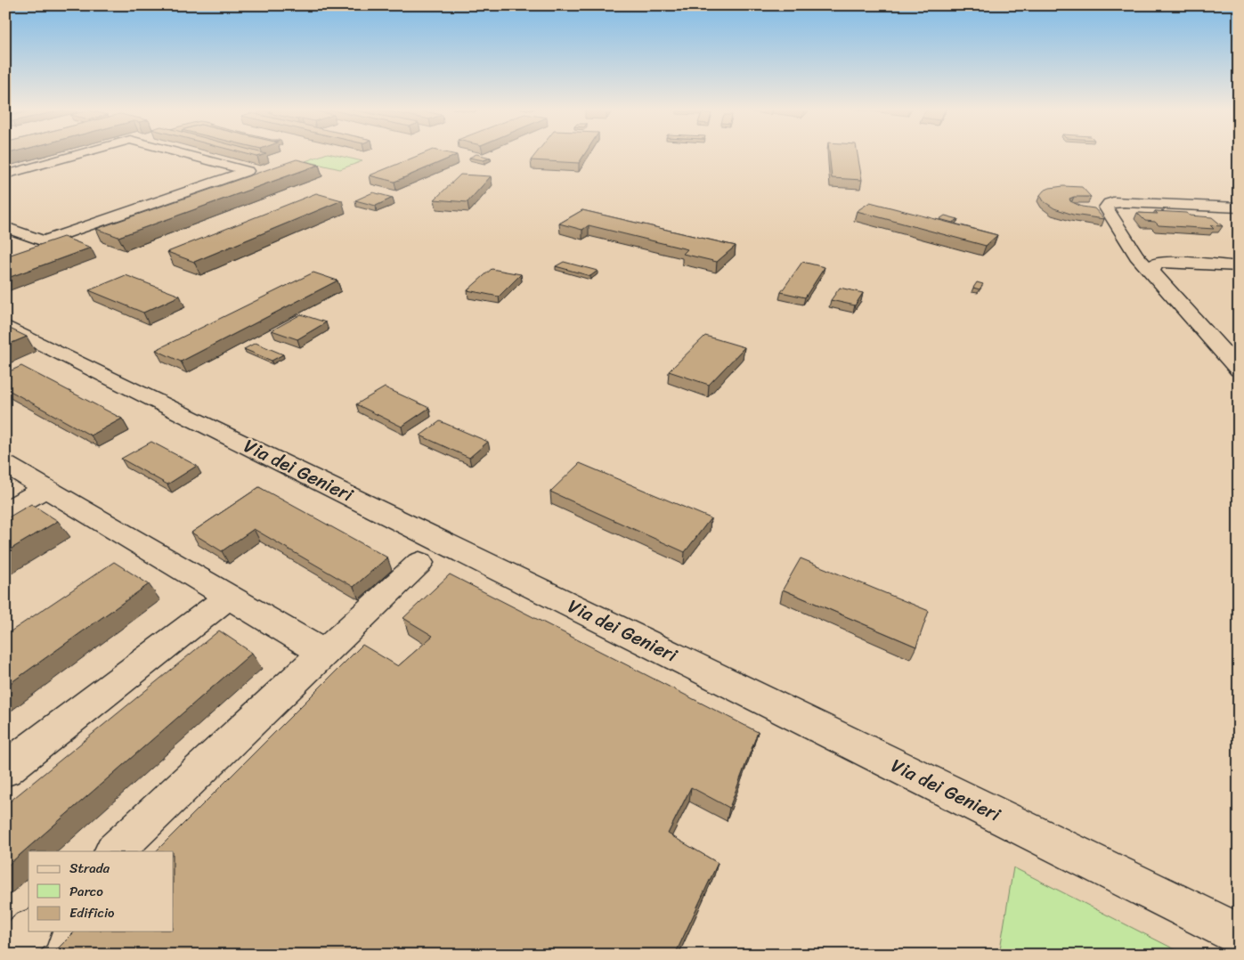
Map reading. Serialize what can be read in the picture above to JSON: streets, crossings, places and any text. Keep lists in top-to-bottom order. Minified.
{"streets":{"street":["Via dei Genieri"]},"legend":["Strada","Parco","Edificio"]}
